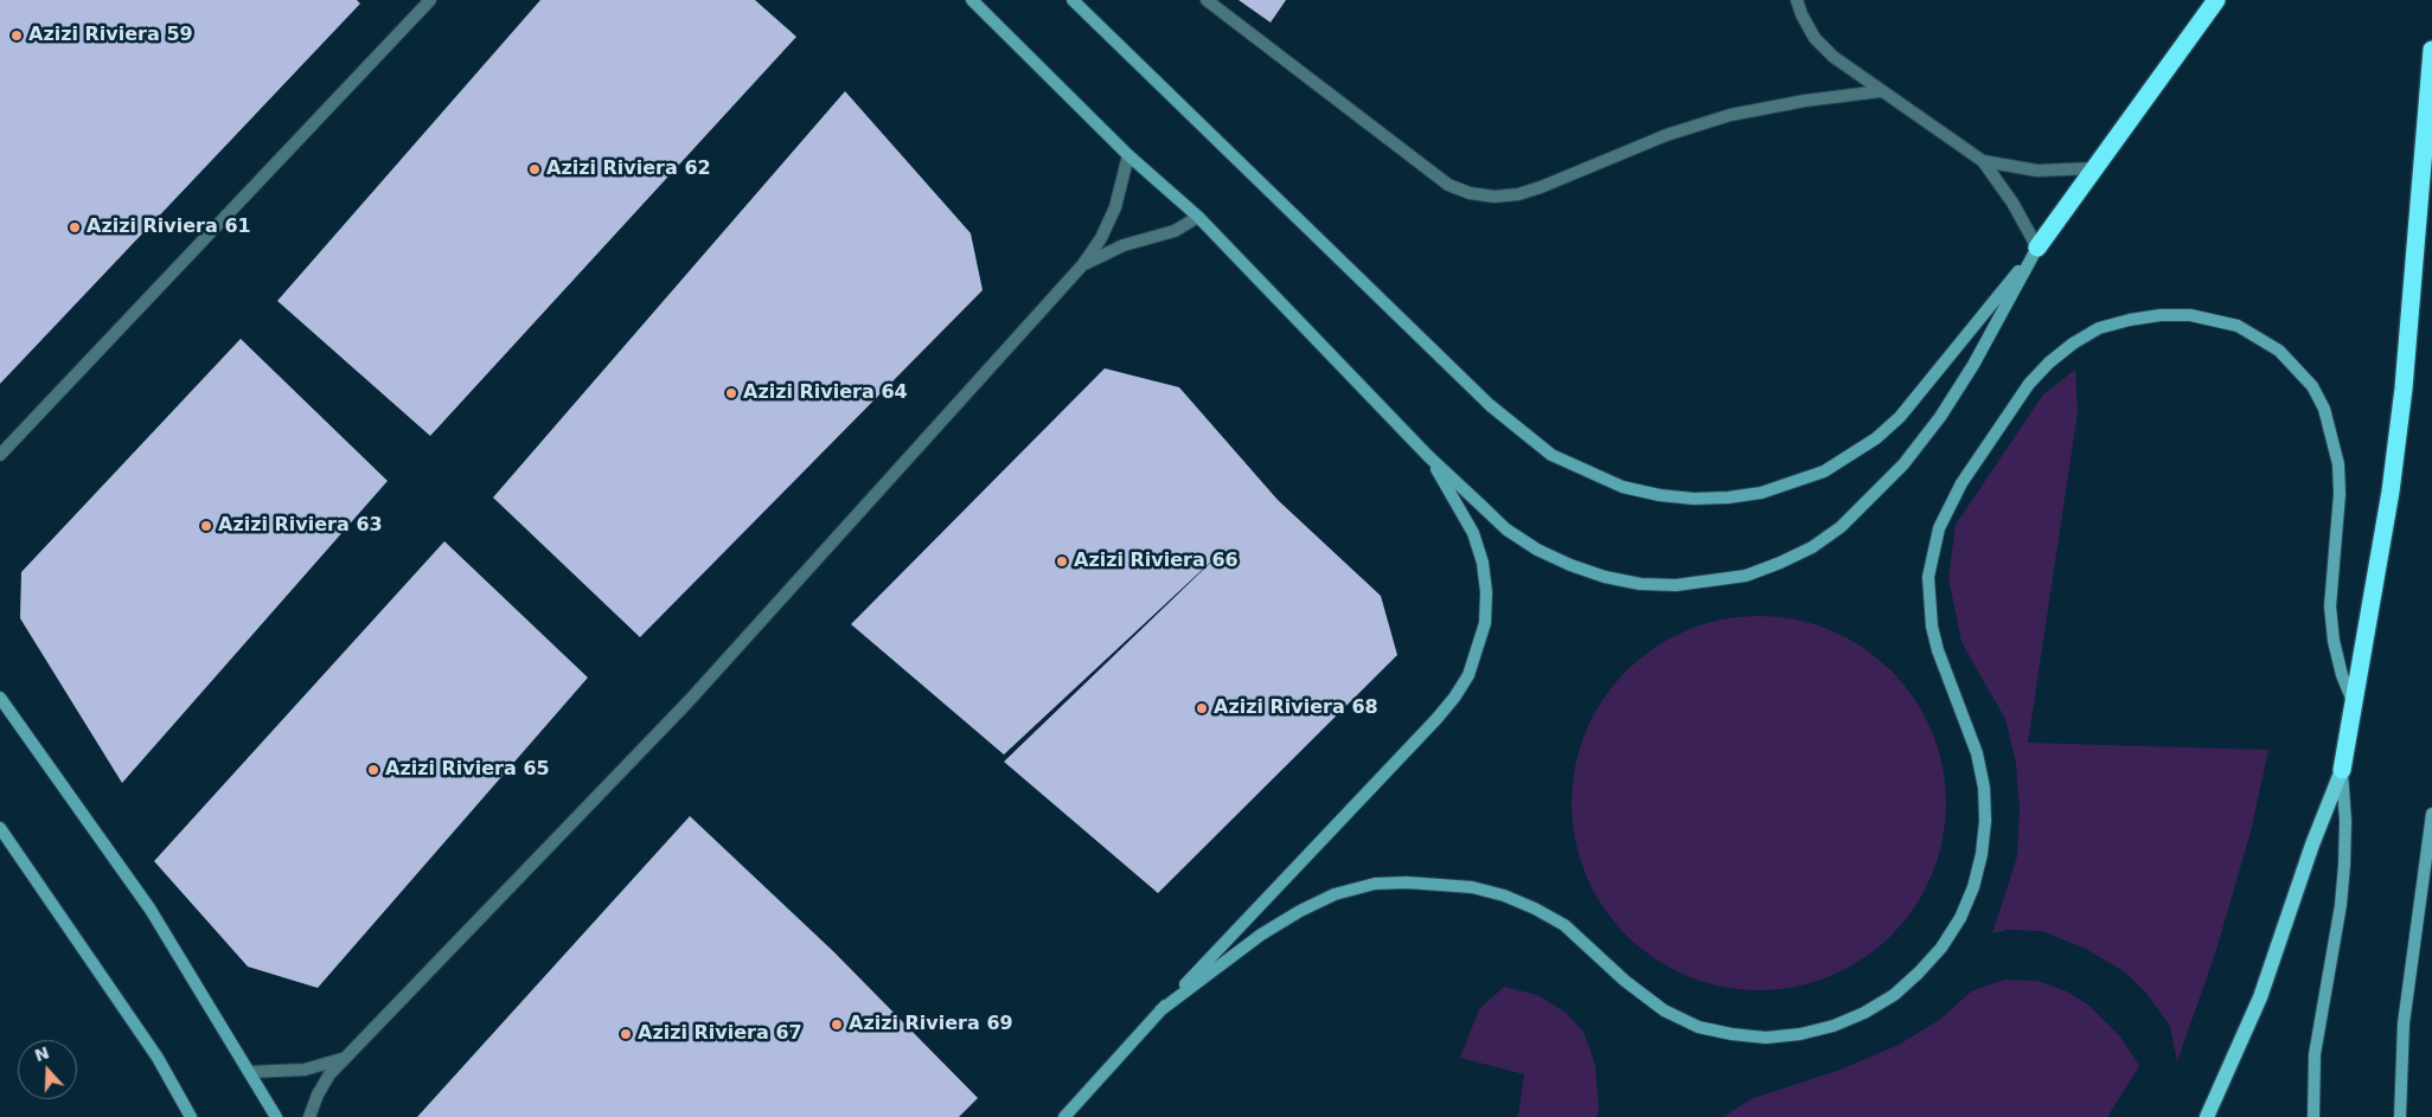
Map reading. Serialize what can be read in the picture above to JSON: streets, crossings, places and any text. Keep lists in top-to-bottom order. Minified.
{"places":["Azizi Riviera 59","Azizi Riviera 62","Azizi Riviera 61","Azizi Riviera 64","Azizi Riviera 63","Azizi Riviera 66","Azizi Riviera 68","Azizi Riviera 65","Azizi Riviera 69","Azizi Riviera 67"],"north":"top"}
